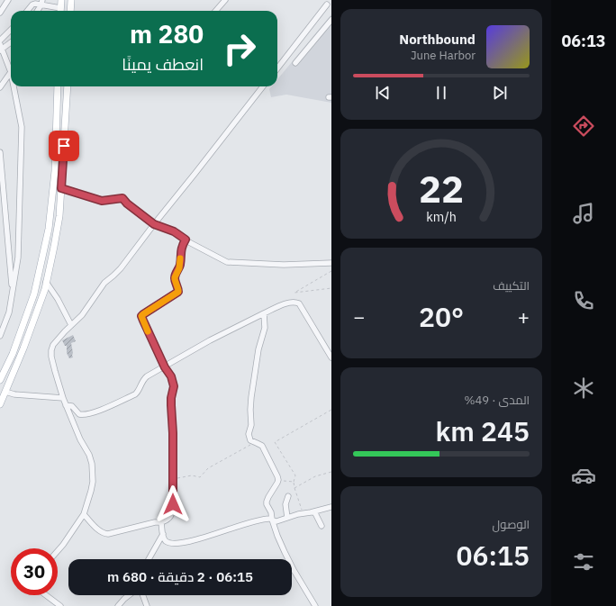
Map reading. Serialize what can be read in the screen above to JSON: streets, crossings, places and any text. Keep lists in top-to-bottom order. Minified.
{"page":{"tabs":"06:13","turn":["280 m","انعطف يمينًا"],"song":["Northbound","June Harbor"],"tile":["التكييف",["المدى · 49%","245 km"],["الوصول","06:15"]],"heat":["−","20°","+"],"limit":"30","trip":"06:15 · 2 دقيقة · 680 m","gauge":["22","km/h"]}}
